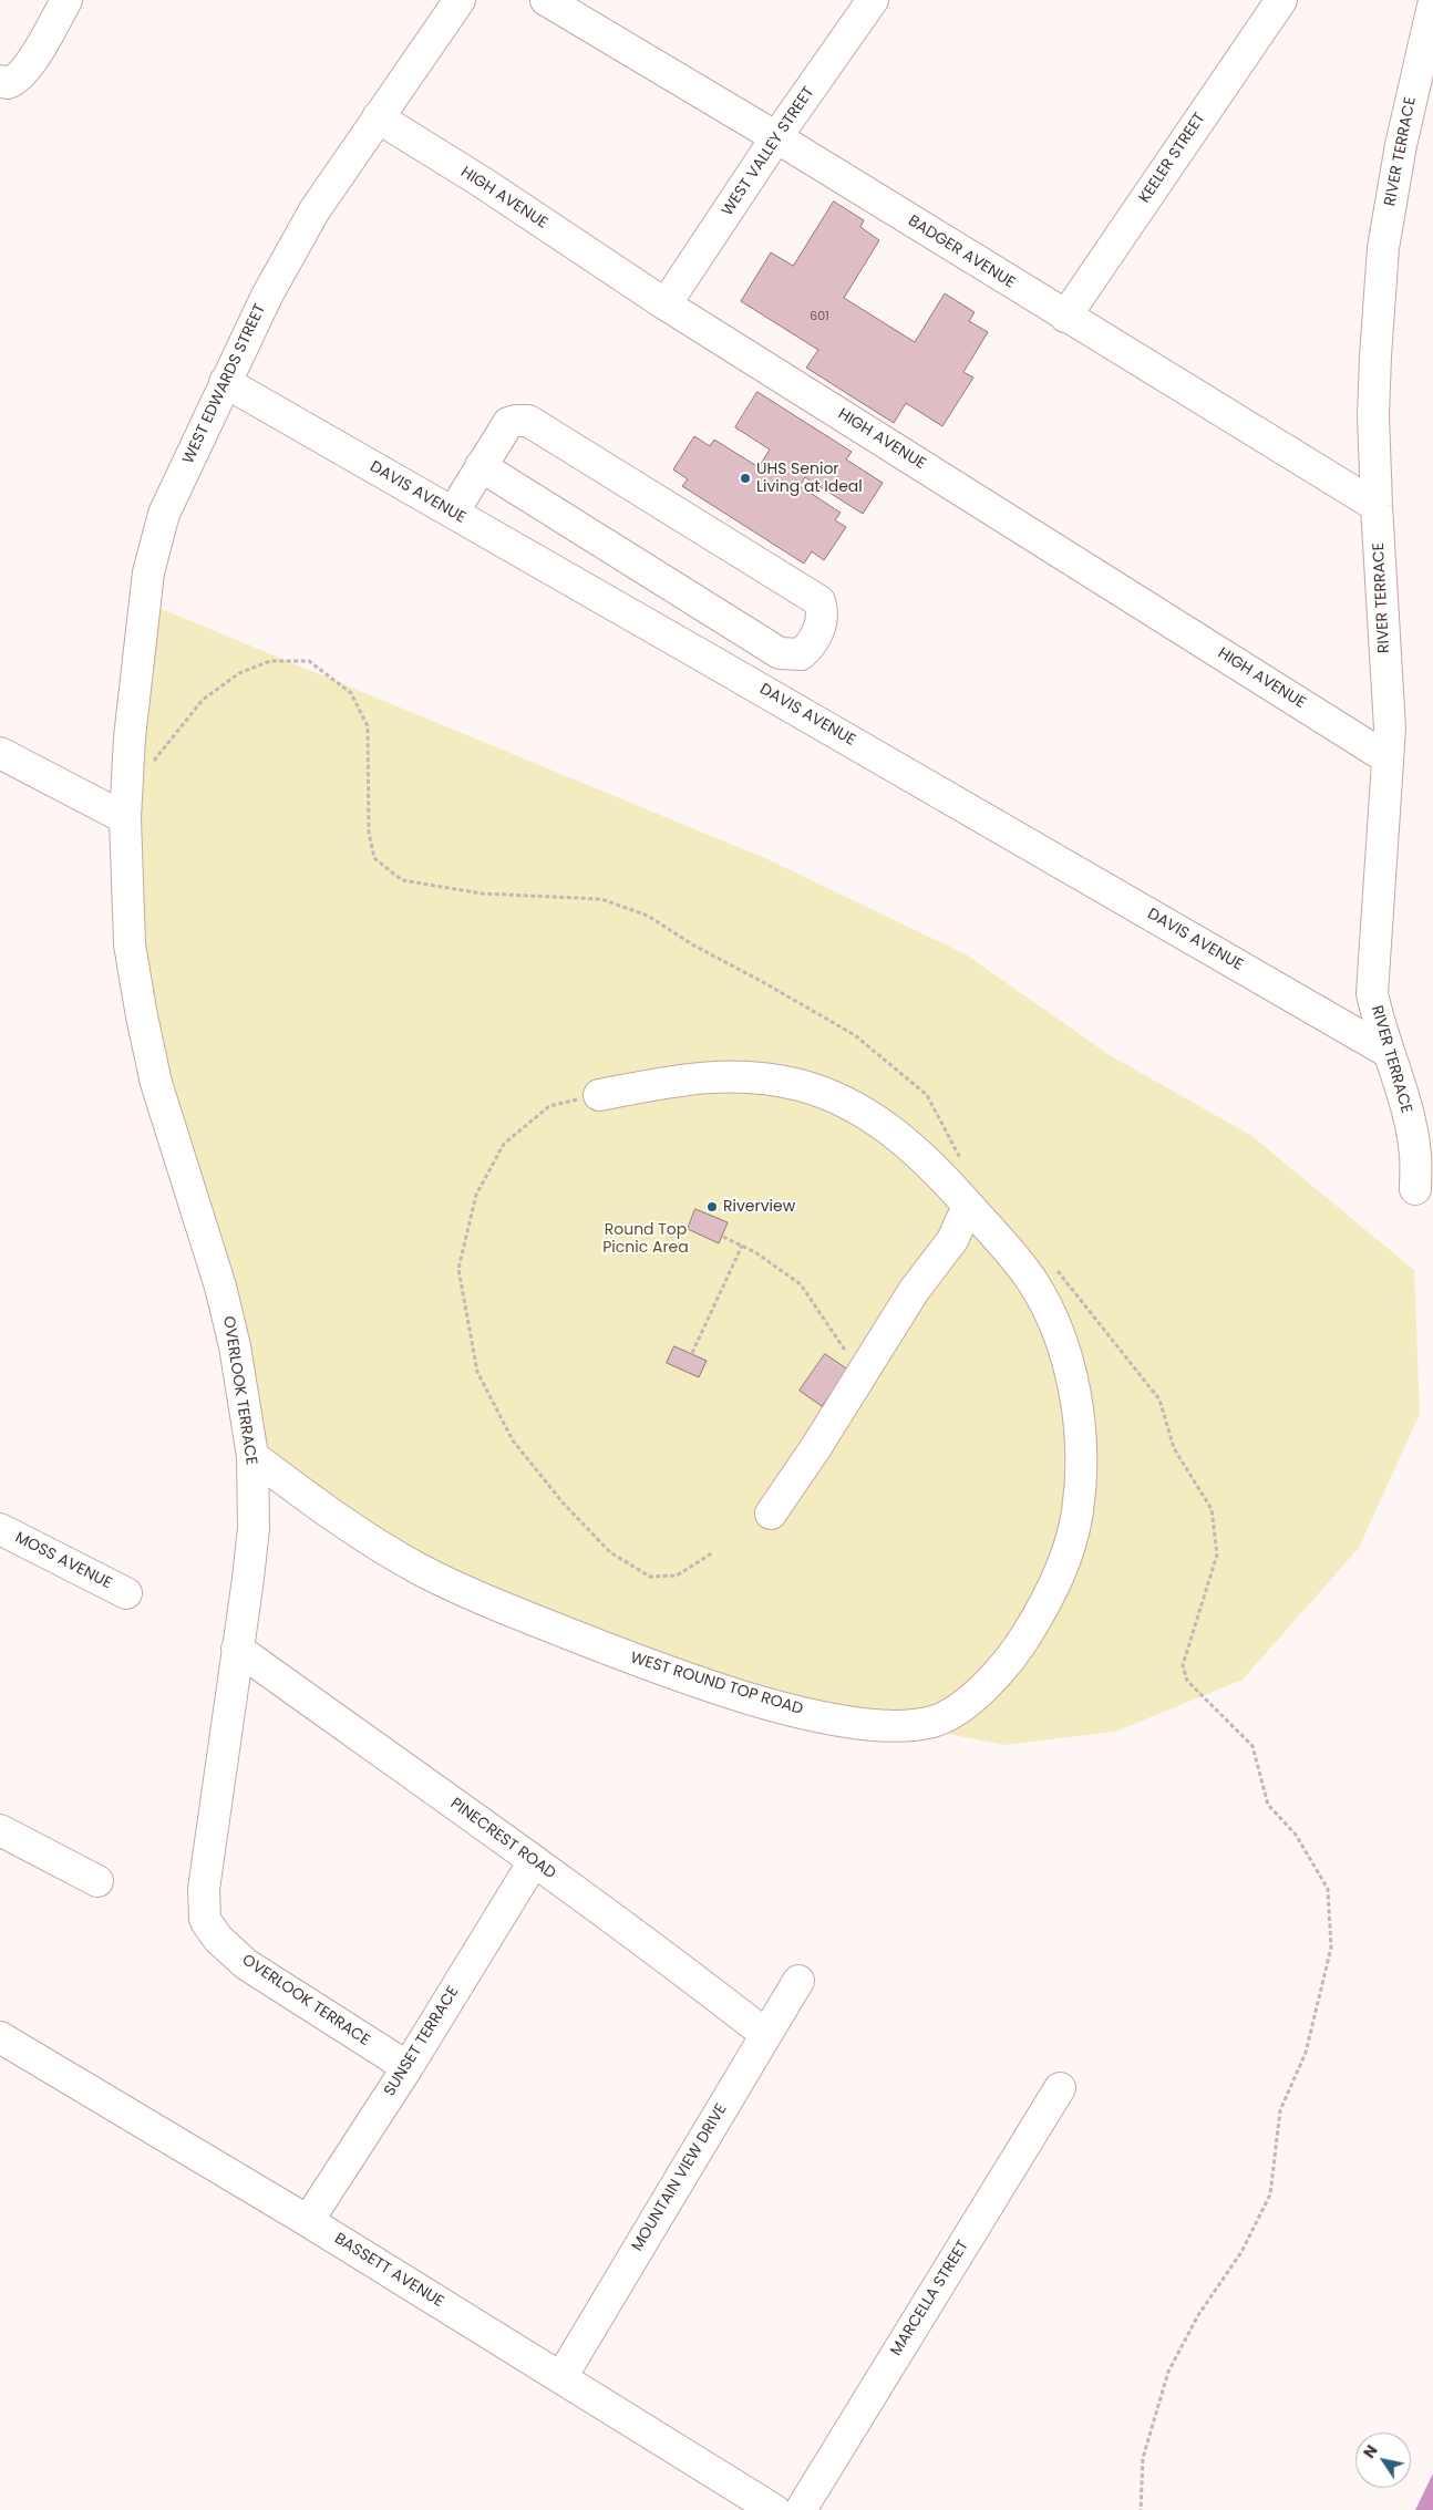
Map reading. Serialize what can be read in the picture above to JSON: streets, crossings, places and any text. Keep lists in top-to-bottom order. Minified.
{"streets":{"street":["WEST VALLEY STREET","RIVER TERRACE","KEELER STREET","HIGH AVENUE","BADGER AVENUE","WEST EDWARDS STREET","DAVIS AVENUE","OVERLOOK TERRACE","MOSS AVENUE","WEST ROUND TOP ROAD","PINECREST ROAD","SUNSET TERRACE","MOUNTAIN VIEW DRIVE","BASSETT AVENUE","MARCELLA STREET"]},"crossings":[["WEST VALLEY STREET","HIGH AVENUE"],["WEST VALLEY STREET","BADGER AVENUE"],["RIVER TERRACE","HIGH AVENUE"],["RIVER TERRACE","BADGER AVENUE"],["RIVER TERRACE","DAVIS AVENUE"],["KEELER STREET","BADGER AVENUE"],["HIGH AVENUE","WEST EDWARDS STREET"],["WEST EDWARDS STREET","DAVIS AVENUE"],["WEST EDWARDS STREET","OVERLOOK TERRACE"],["OVERLOOK TERRACE","WEST ROUND TOP ROAD"],["OVERLOOK TERRACE","PINECREST ROAD"],["OVERLOOK TERRACE","SUNSET TERRACE"],["PINECREST ROAD","SUNSET TERRACE"],["PINECREST ROAD","MOUNTAIN VIEW DRIVE"],["SUNSET TERRACE","BASSETT AVENUE"],["MOUNTAIN VIEW DRIVE","BASSETT AVENUE"]],"parks":["Round Top Picnic Area"],"places":["UHS Senior Living at Ideal","Riverview"],"house_numbers":["601"],"north":"top left"}
